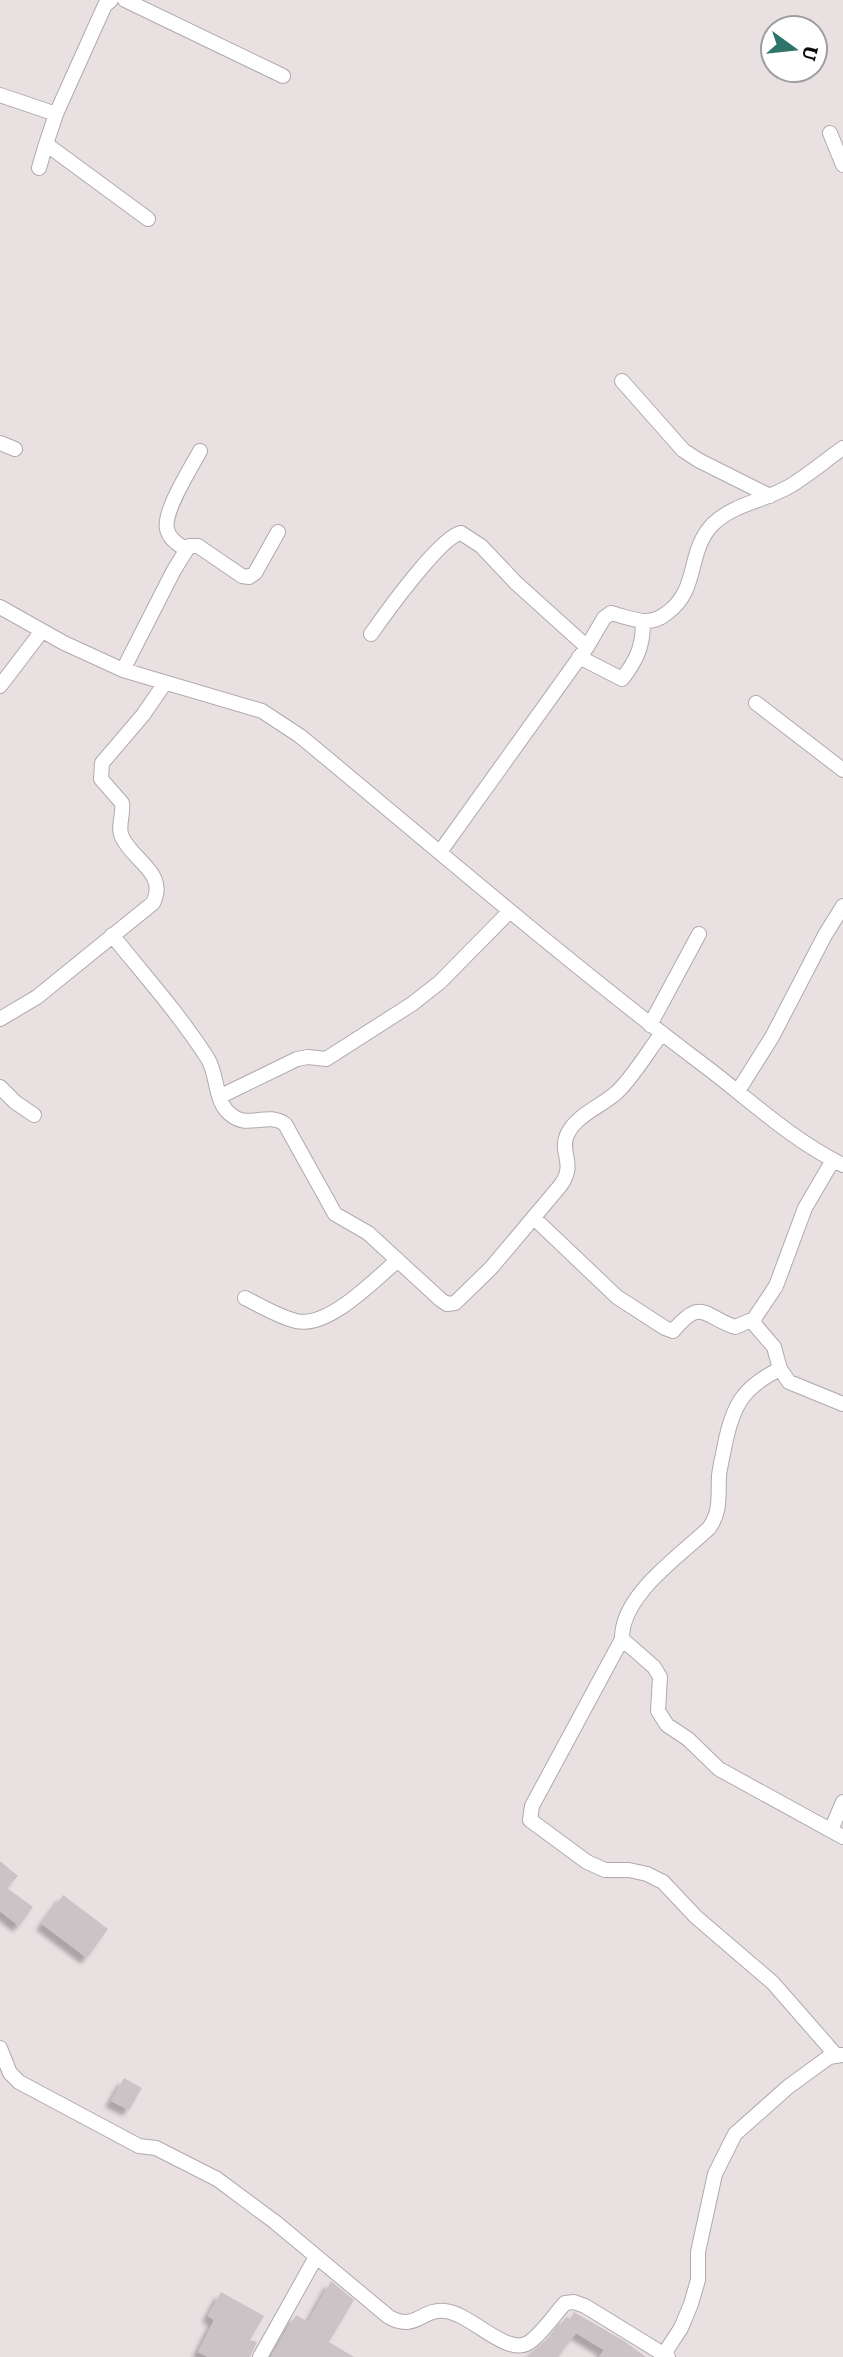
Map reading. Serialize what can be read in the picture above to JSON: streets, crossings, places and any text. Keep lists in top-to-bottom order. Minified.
{"north":"right"}
